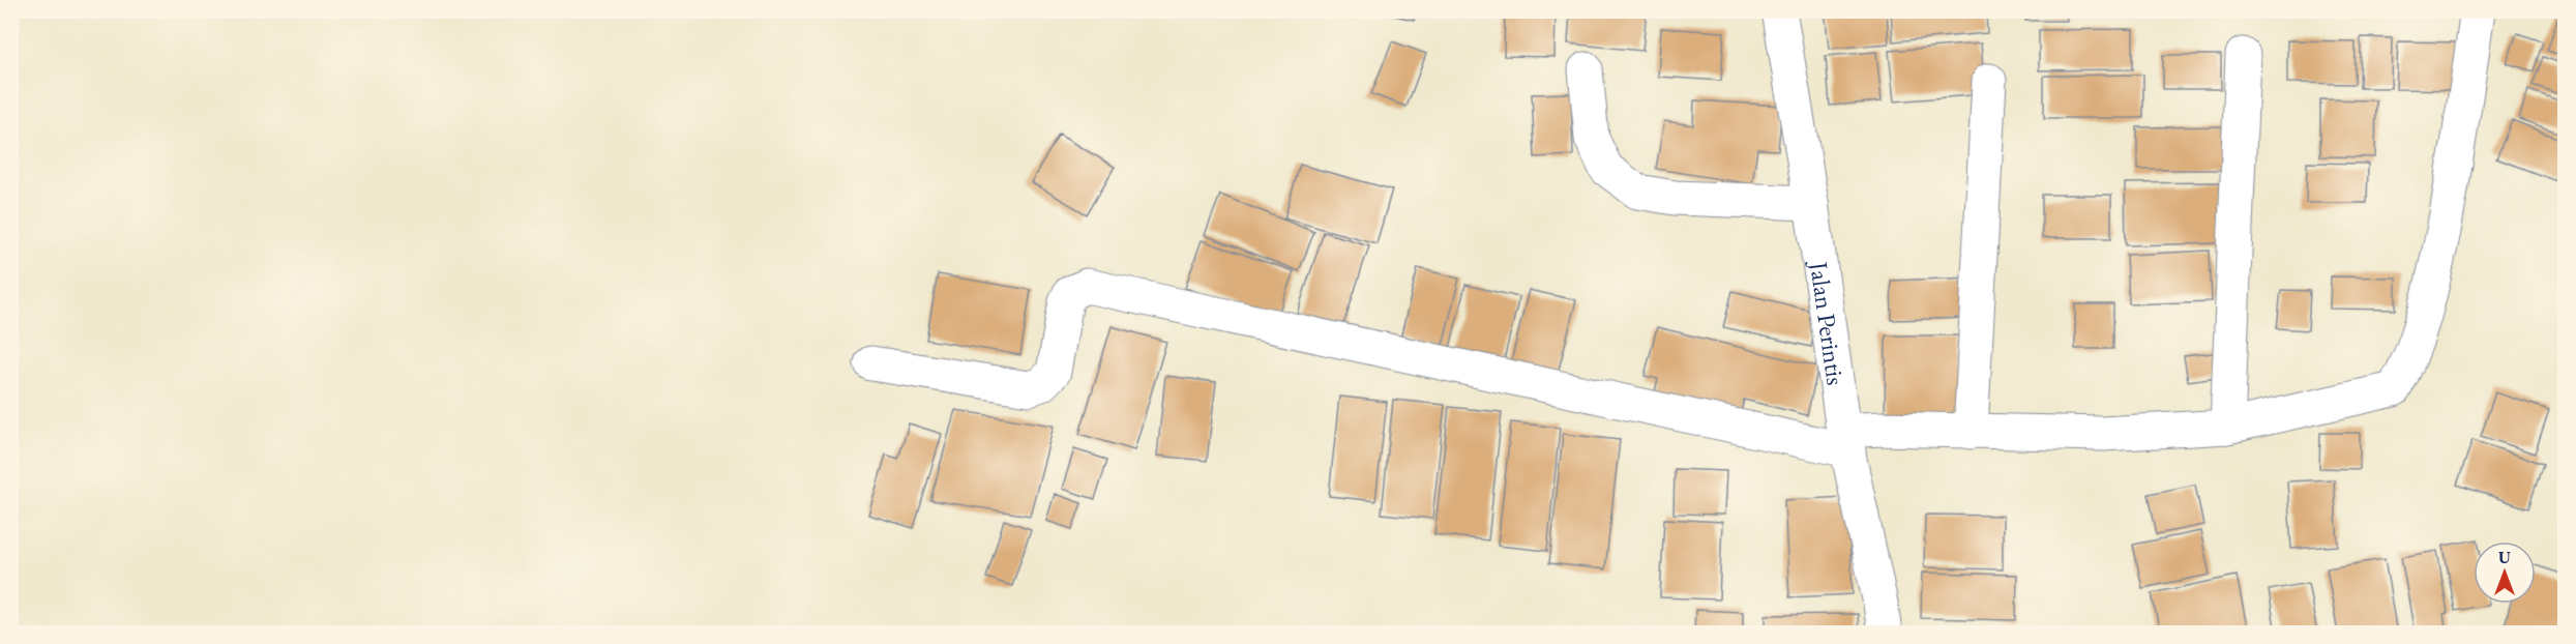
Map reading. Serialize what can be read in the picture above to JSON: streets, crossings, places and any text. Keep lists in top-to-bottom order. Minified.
{"streets":{"street":["Jalan Perintis"]},"north":"top"}
